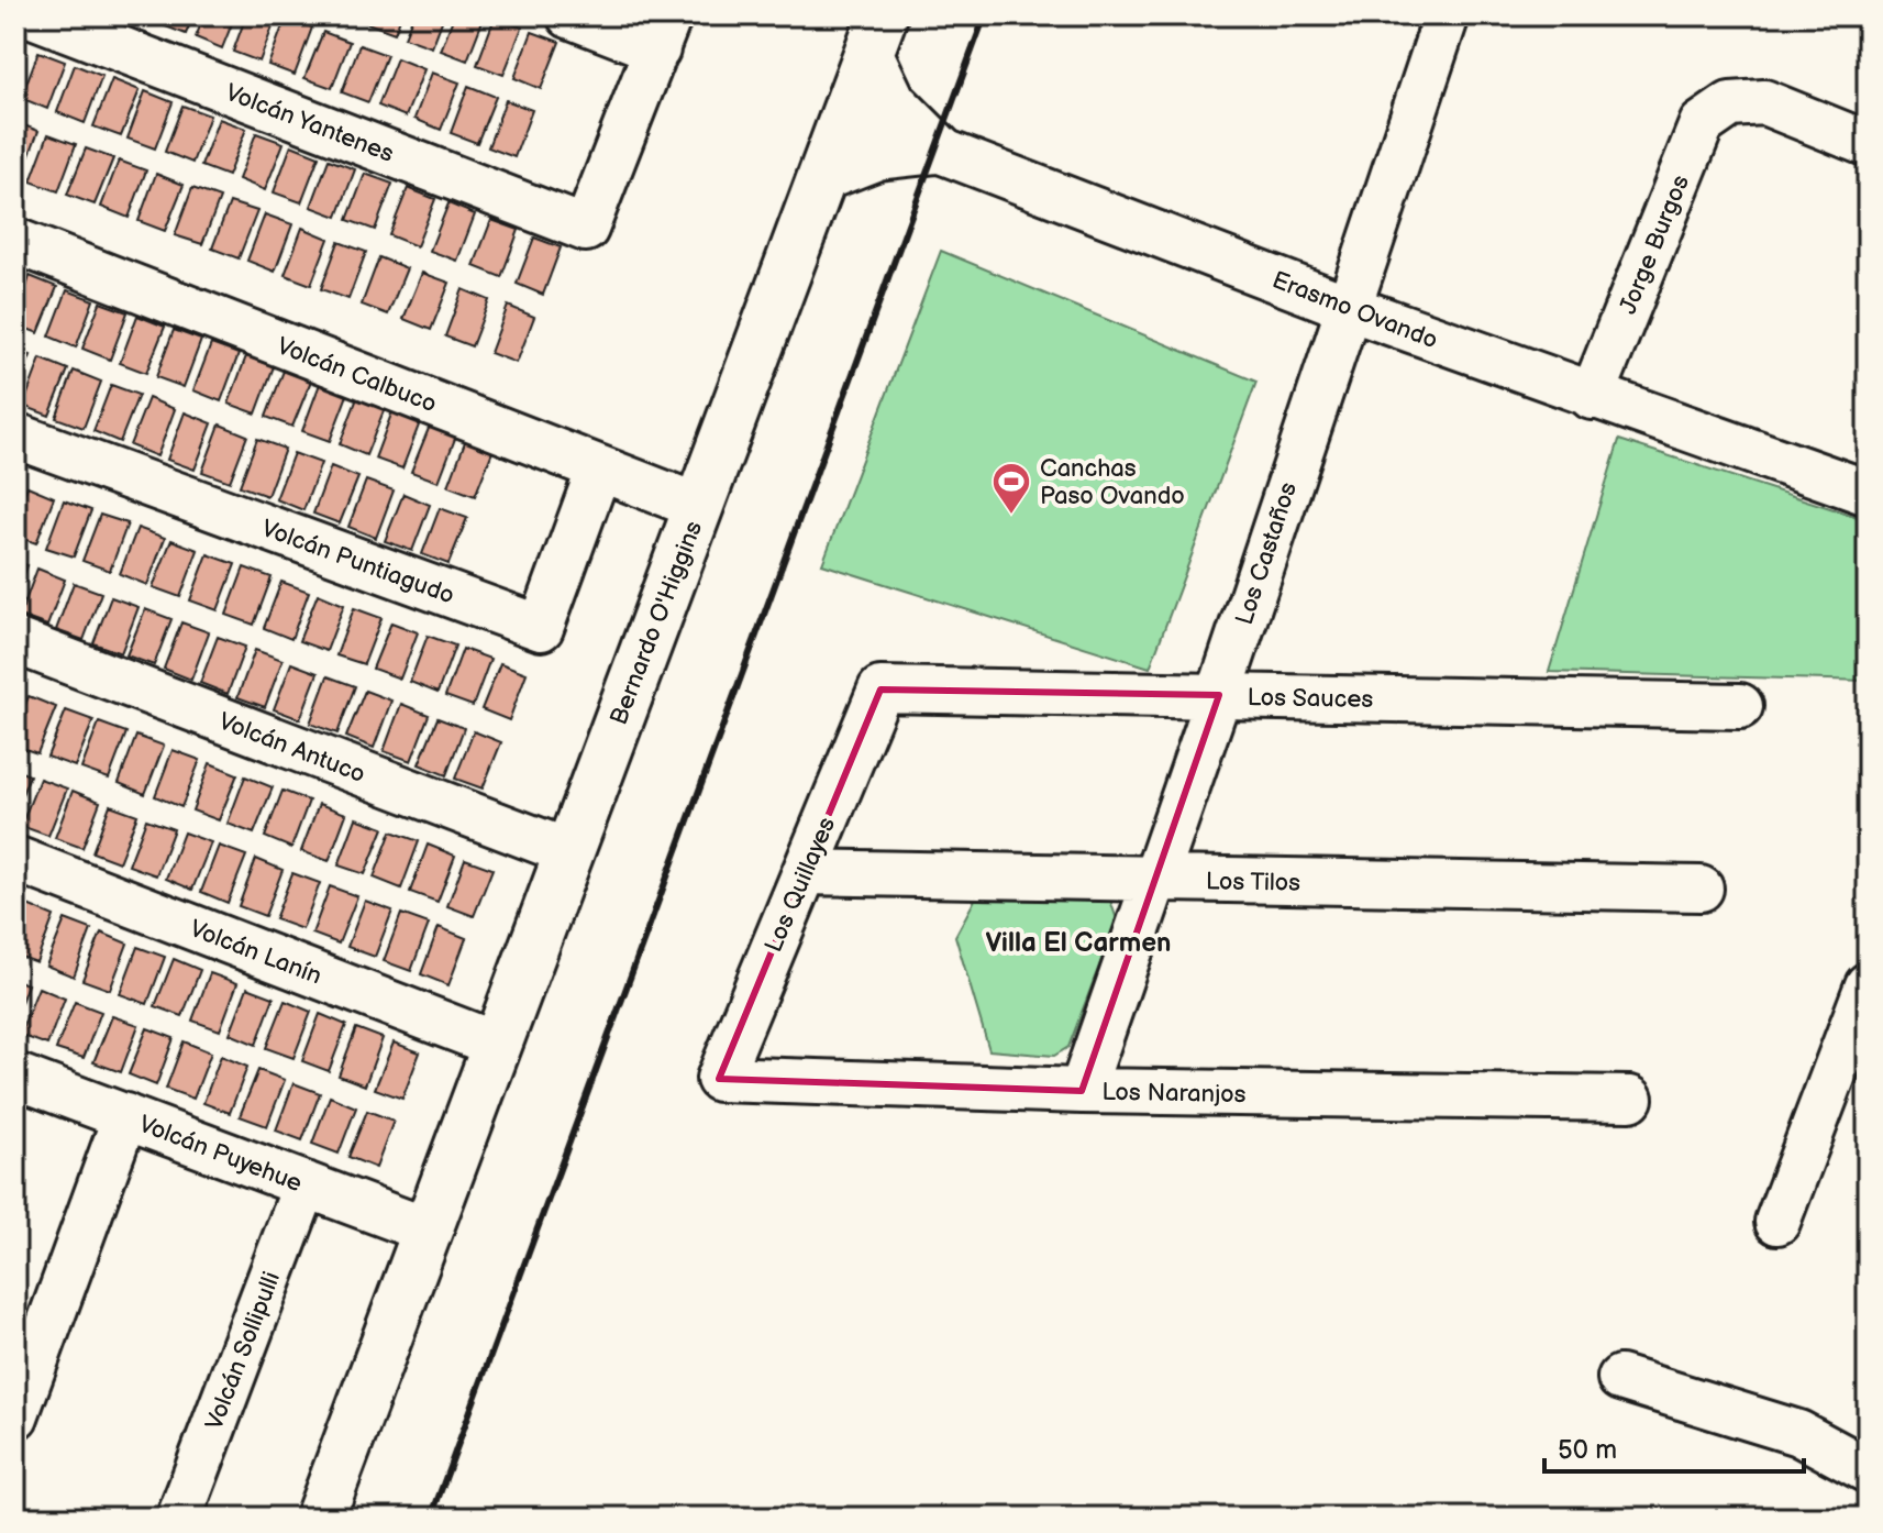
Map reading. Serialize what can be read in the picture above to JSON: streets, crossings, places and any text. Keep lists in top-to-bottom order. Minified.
{"streets":{"main road":["Bernardo O'Higgins"],"street":["Volcán Yantenes","Jorge Burgos","Erasmo Ovando","Volcán Calbuco","Los Castaños","Volcán Puntiagudo","Los Sauces","Volcán Antuco","Los Tilos","Los Quillayes","Volcán Lanín","Los Naranjos","Volcán Puyehue","Volcán Sollipulli"]},"crossings":[["Jorge Burgos","Erasmo Ovando"],["Erasmo Ovando","Los Castaños"],["Erasmo Ovando","Bernardo O'Higgins"],["Volcán Calbuco","Volcán Puntiagudo"],["Volcán Calbuco","Bernardo O'Higgins"],["Los Castaños","Los Sauces"],["Los Castaños","Los Tilos"],["Los Castaños","Los Naranjos"],["Bernardo O'Higgins","Volcán Antuco"],["Bernardo O'Higgins","Volcán Lanín"],["Bernardo O'Higgins","Volcán Puyehue"],["Los Sauces","Los Quillayes"],["Los Tilos","Los Quillayes"],["Los Quillayes","Los Naranjos"],["Volcán Puyehue","Volcán Sollipulli"]],"districts":["Villa El Carmen"],"places":{"sports":["Canchas Paso Ovando"]},"scale_bar":"50 m"}
